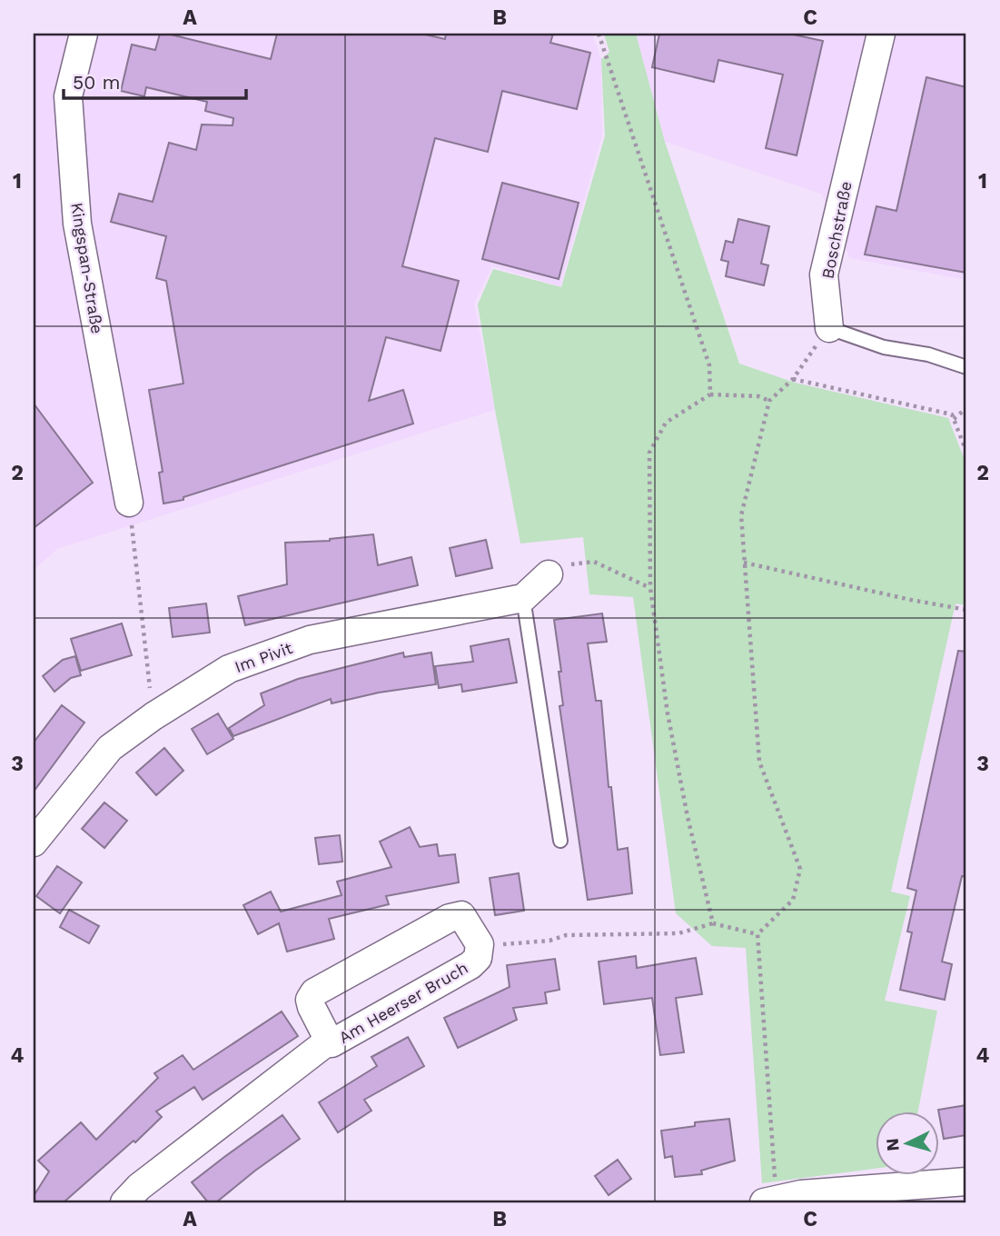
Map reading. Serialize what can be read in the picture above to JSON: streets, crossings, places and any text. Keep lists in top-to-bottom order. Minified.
{"streets":{"street":["Boschstraße","Kingspan-Straße","Im Pivit","Am Heerser Bruch"]},"scale_bar":"50 m","north":"left","grid":{"columns":["A","B","C"],"rows":["1","2","3","4"]}}
